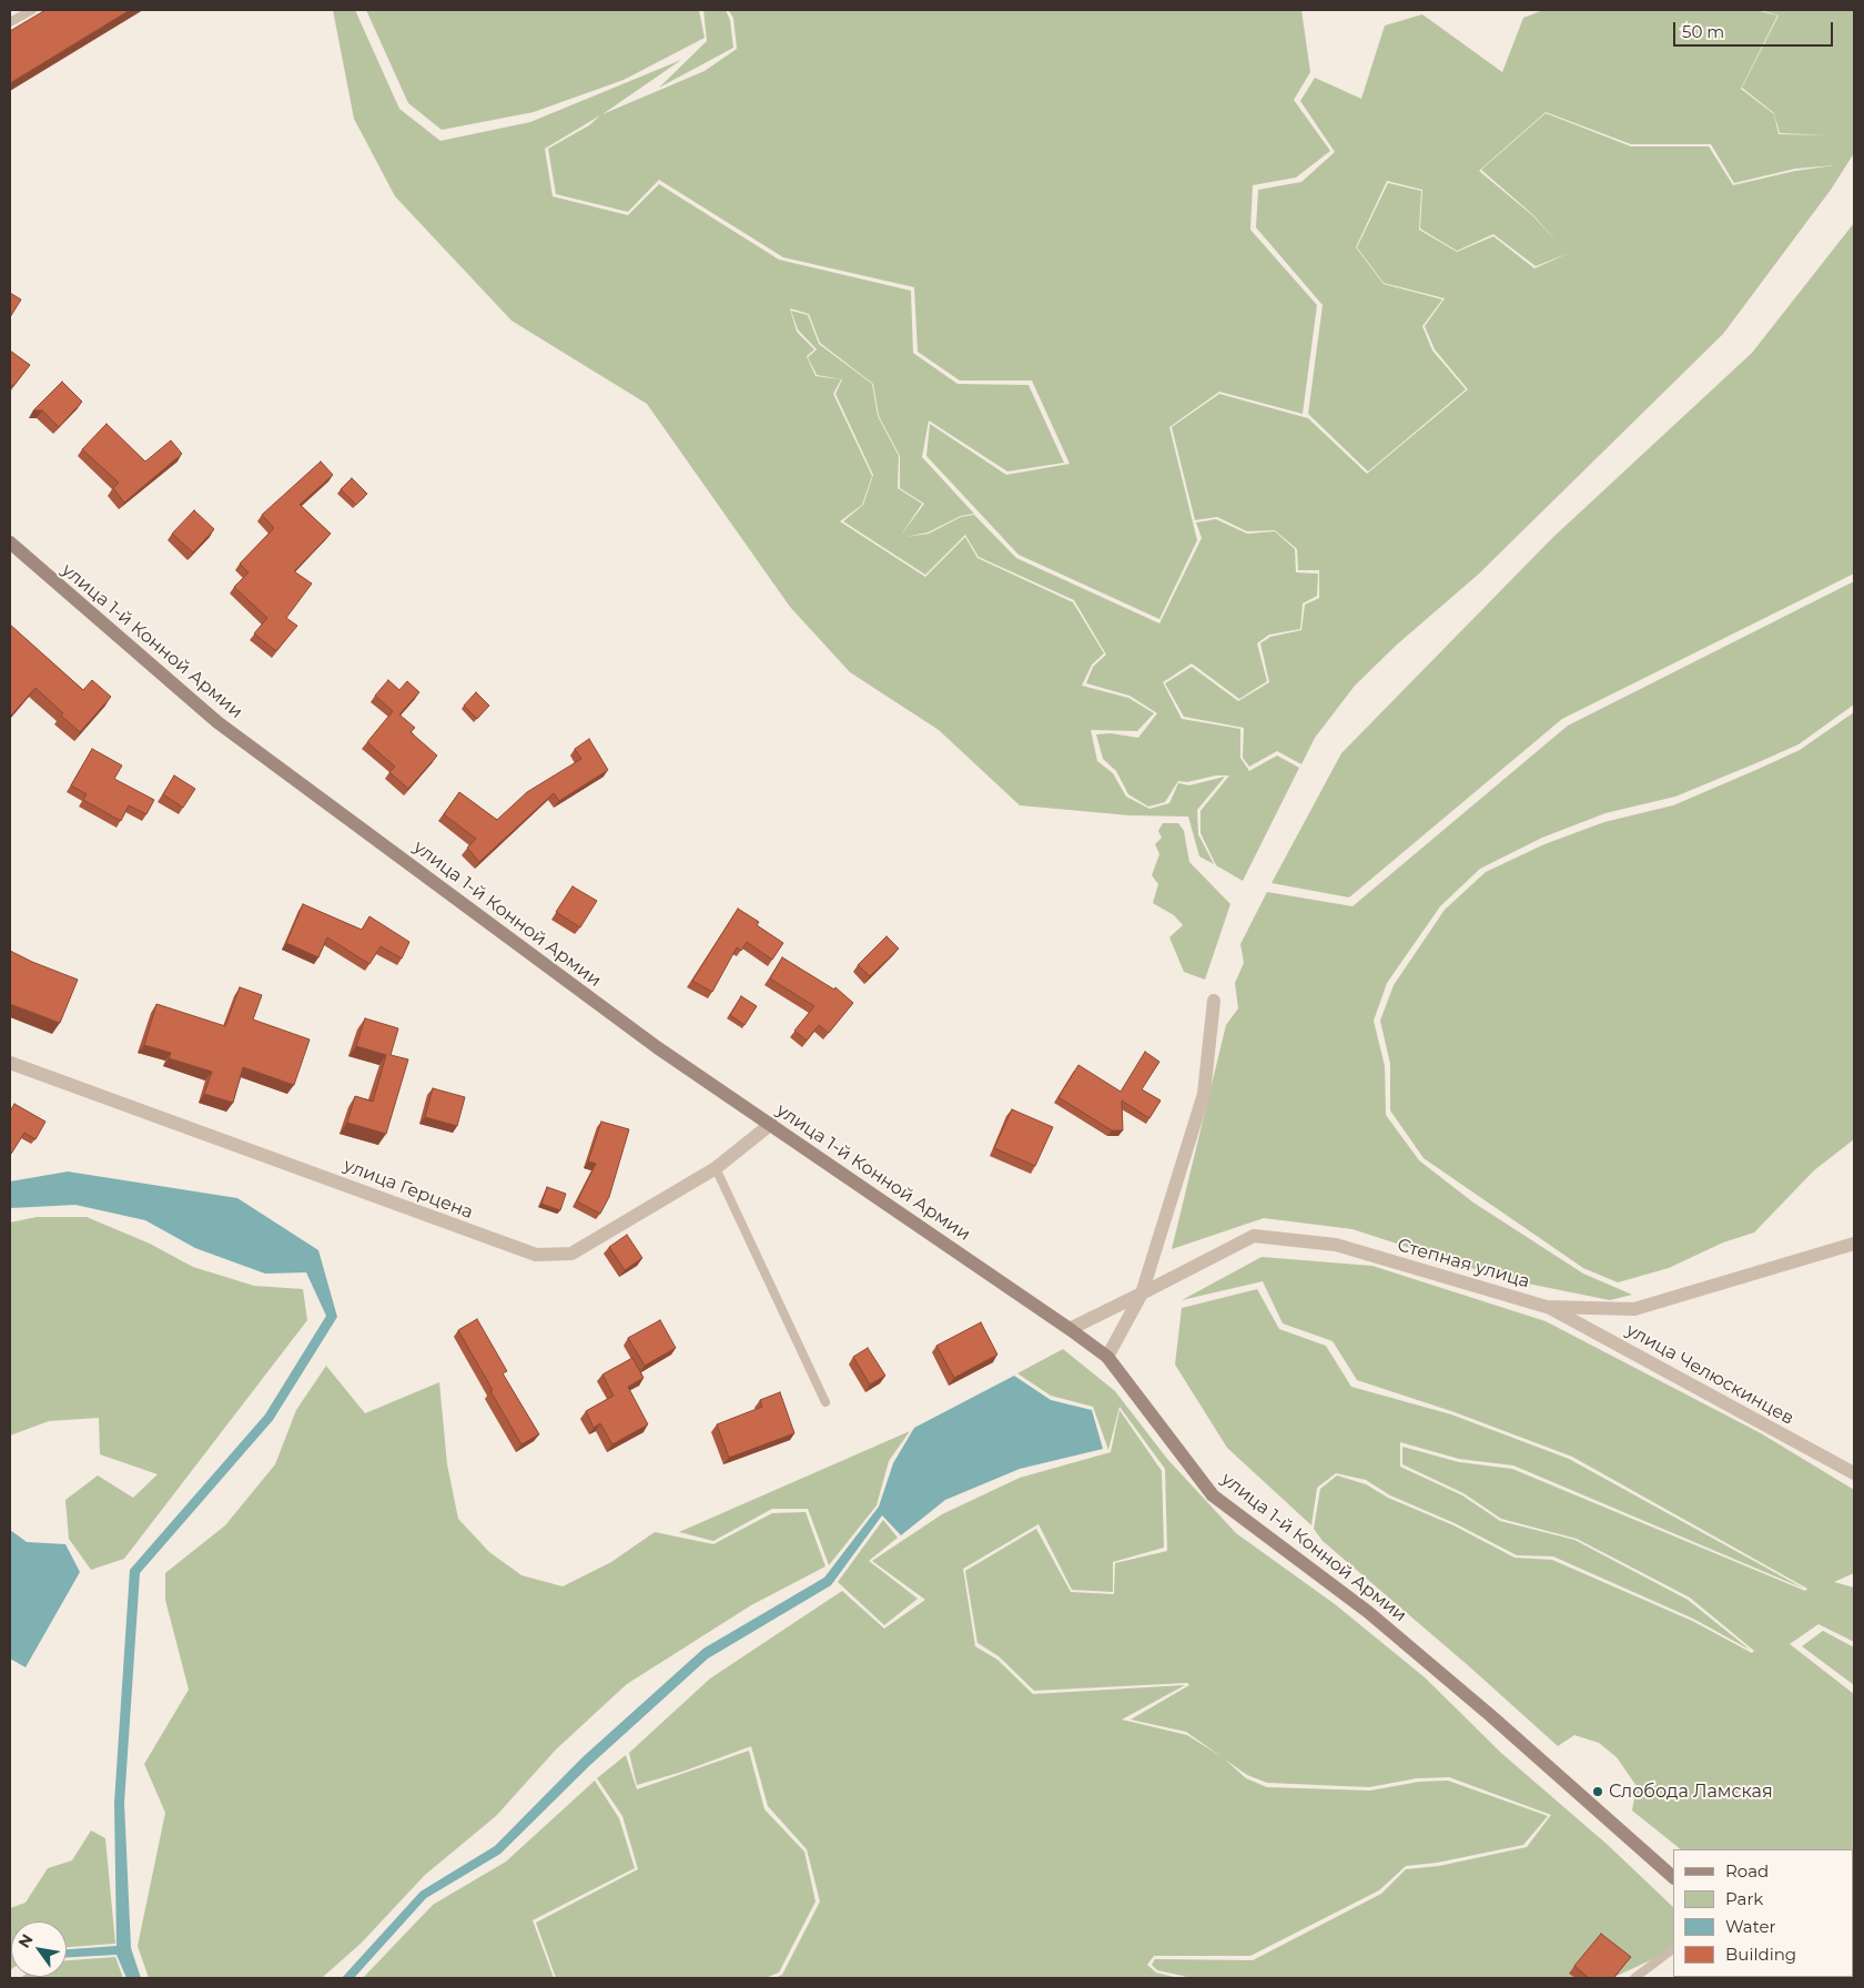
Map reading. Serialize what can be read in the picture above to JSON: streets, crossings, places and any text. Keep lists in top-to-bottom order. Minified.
{"streets":{"main road":["улица 1-й Конной Армии"],"street":["улица Герцена","Степная улица","улица Челюскинцев"]},"crossings":[["улица 1-й Конной Армии","улица Герцена"],["улица 1-й Конной Армии","Степная улица"],["Степная улица","улица Челюскинцев"]],"places":["Слобода Ламская"],"legend":["Road","Park","Water","Building"],"scale_bar":"50 m","north":"top left"}
